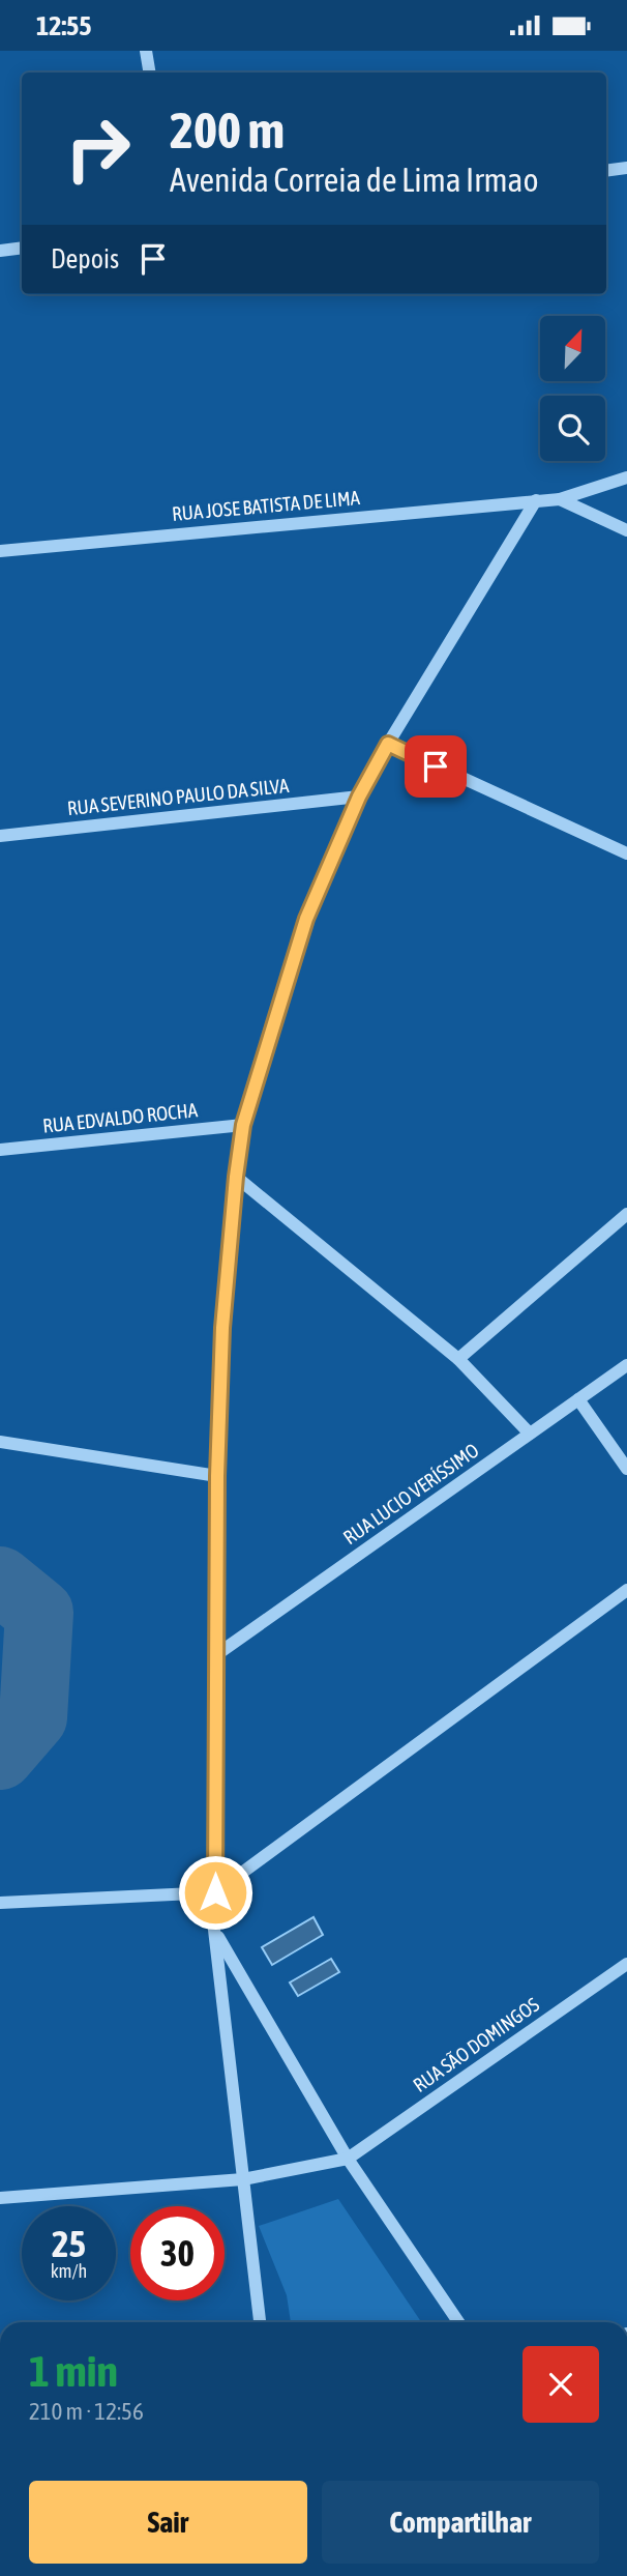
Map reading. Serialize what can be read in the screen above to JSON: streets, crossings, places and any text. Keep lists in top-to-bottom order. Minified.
{"streets":{"street":["RUA JOSE BATISTA DE LIMA","RUA SEVERINO PAULO DA SILVA","RUA EDVALDO ROCHA","RUA LUCIO VERÍSSIMO","RUA SÃO DOMINGOS"]},"north":"top right","page":{"status":"12:55","turn":["200 m","Avenida Correia de Lima Irmao"],"then":"Depois","speed":"25 km/h","limit":"30","heading":["1 min","210 m · 12:56"],"buttons":["Sair","Compartilhar"]}}
